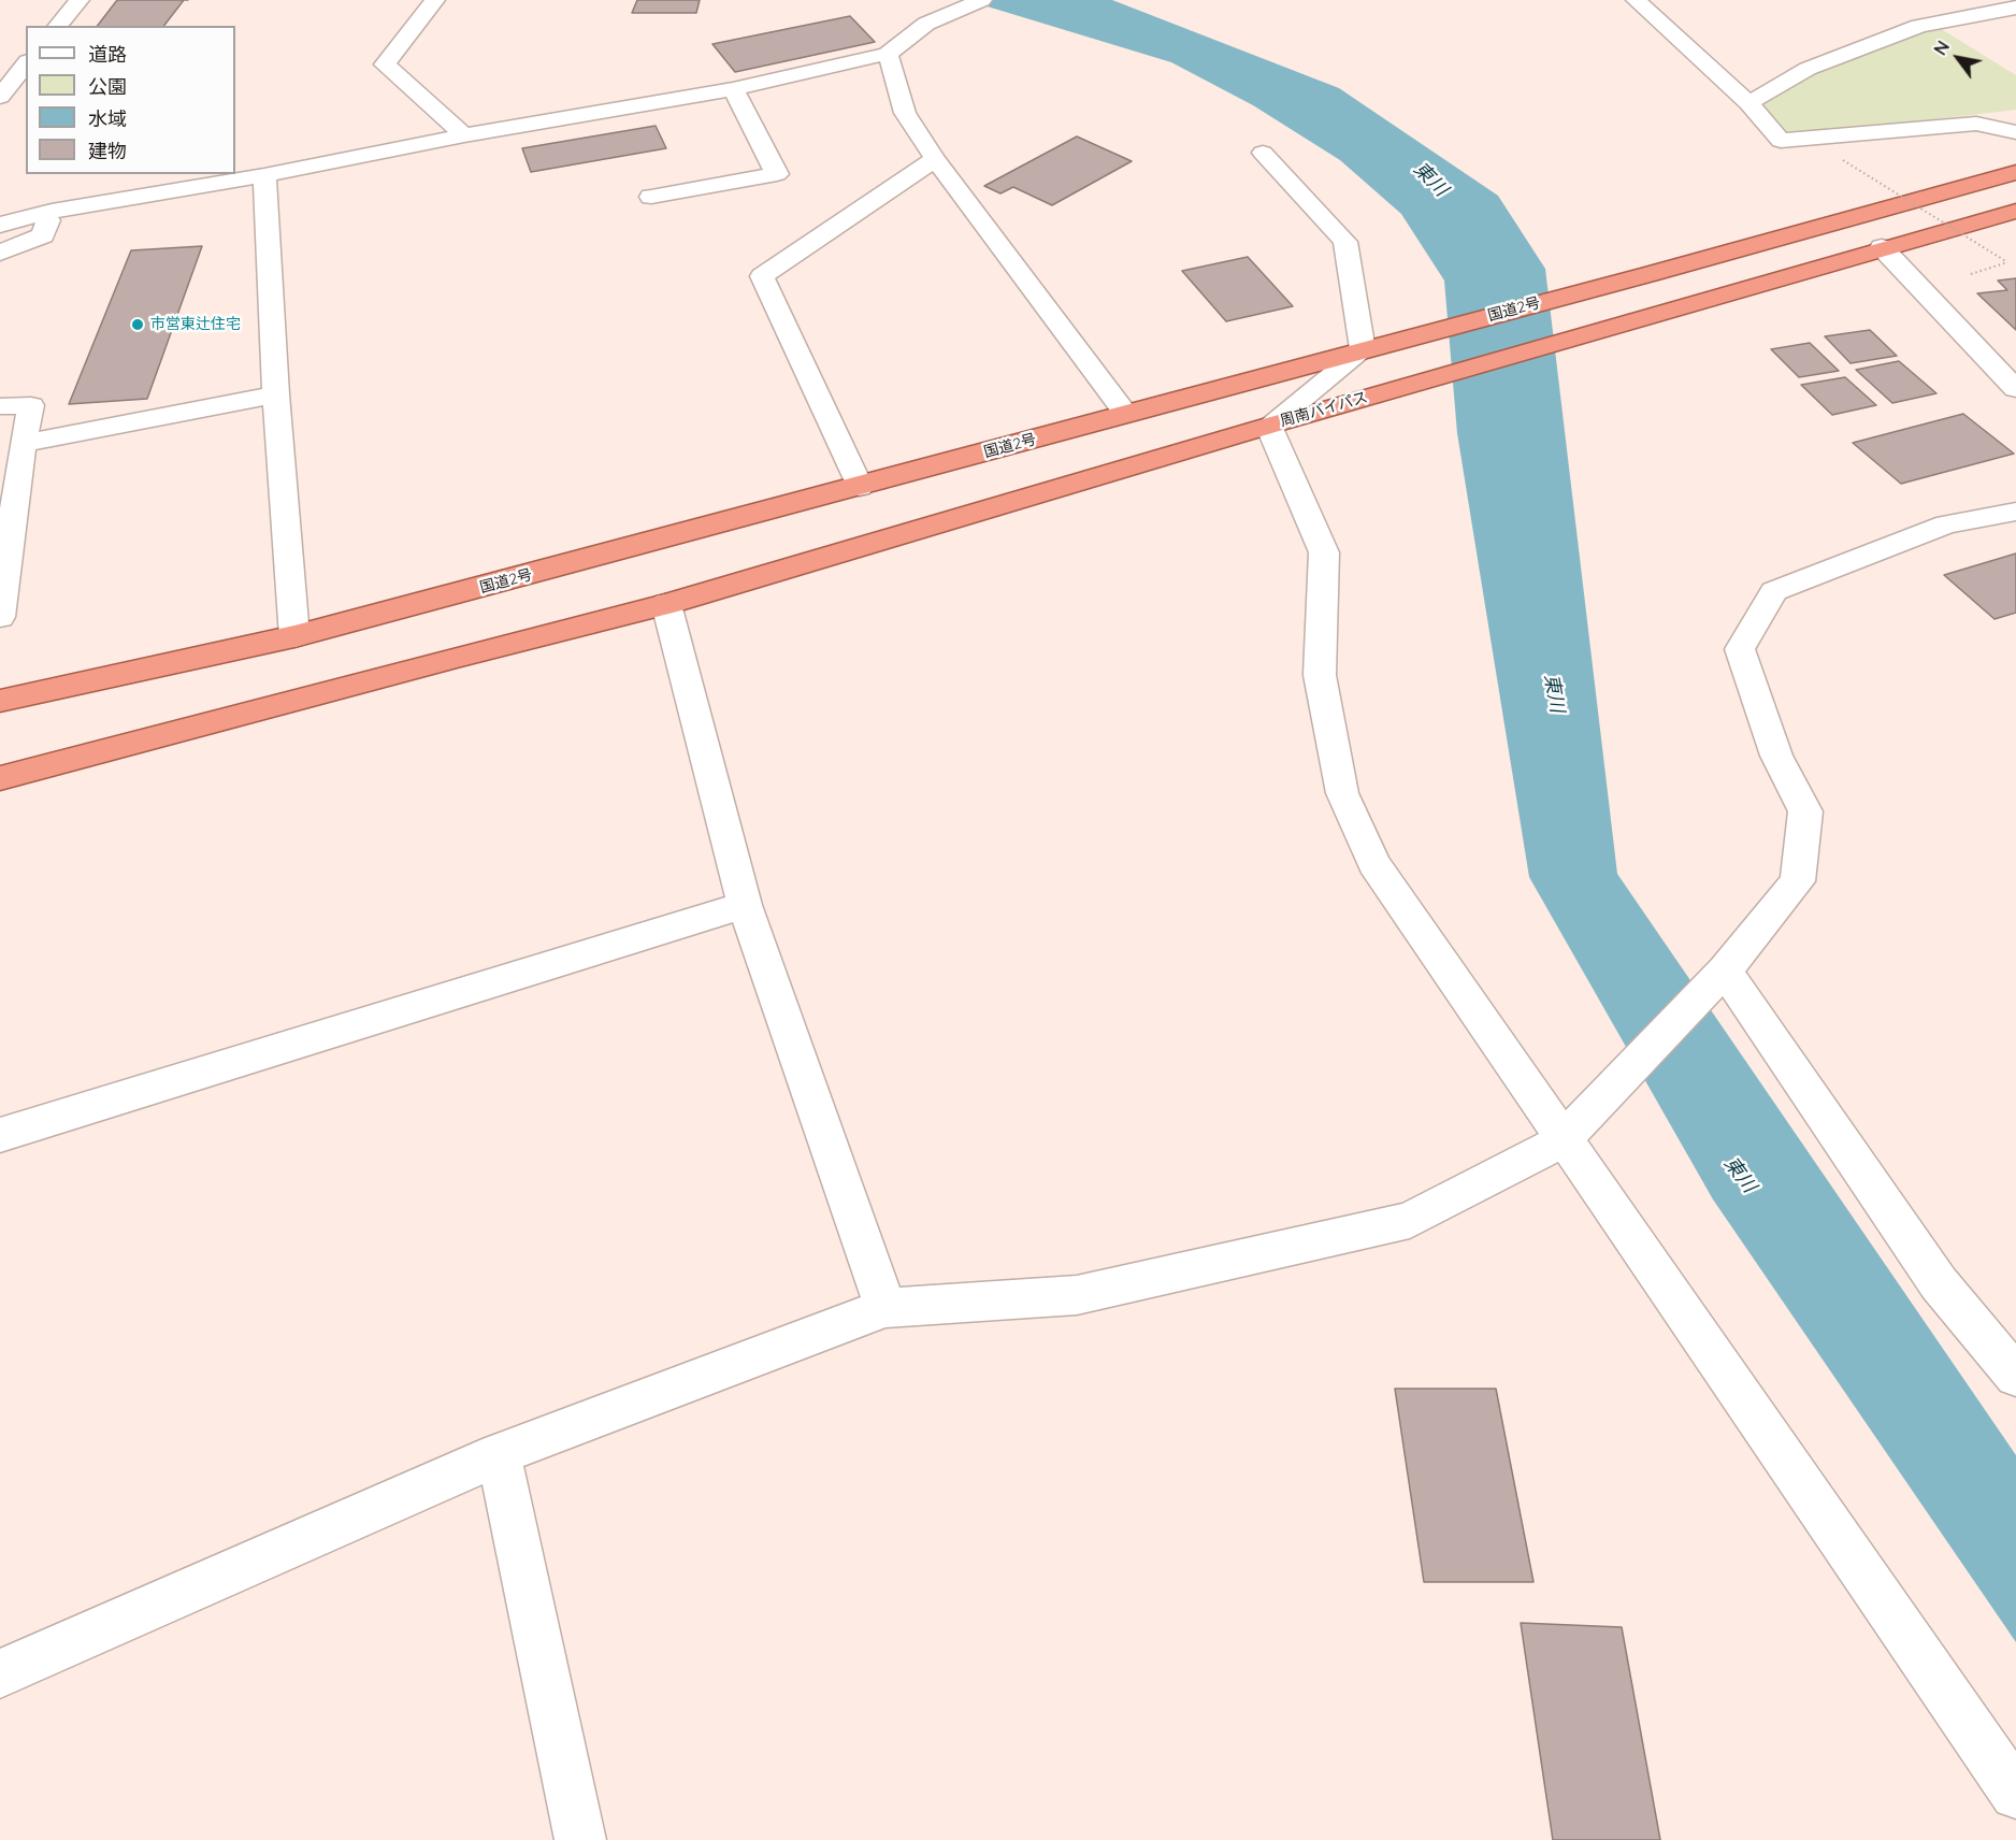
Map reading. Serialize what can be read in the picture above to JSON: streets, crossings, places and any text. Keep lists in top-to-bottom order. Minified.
{"streets":{"highway":["国道2号","周南バイパス"]},"water":["東川"],"places":["市営東辻住宅"],"legend":["道路","公園","水域","建物"],"north":"top left"}
